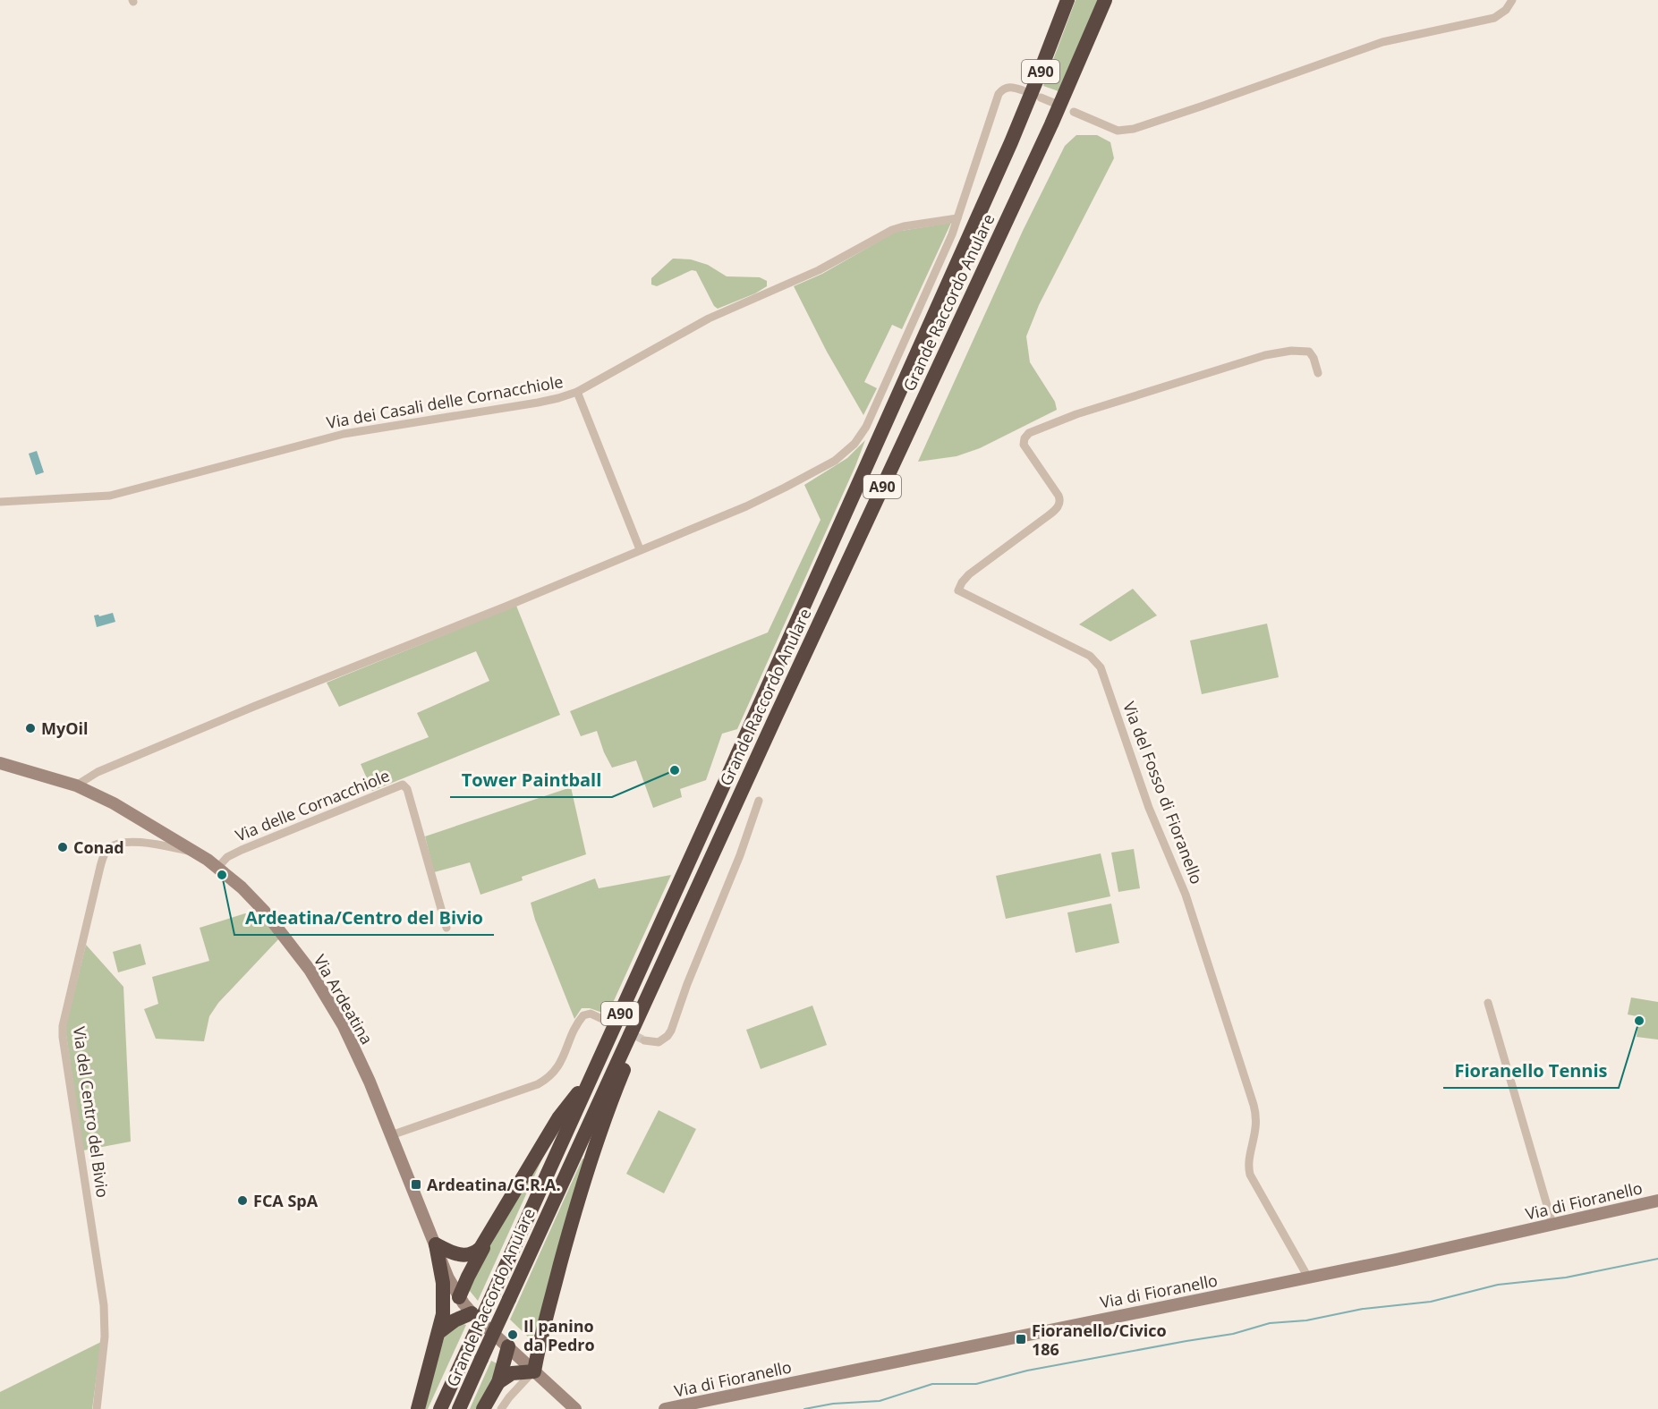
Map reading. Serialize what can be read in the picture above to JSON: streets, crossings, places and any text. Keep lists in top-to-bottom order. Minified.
{"streets":{"highway":["A90","Grande Raccordo Anulare"],"street":["Via dei Casali delle Cornacchiole","Via del Fosso di Fioranello","Via delle Cornacchiole","Via Ardeatina","Via del Centro del Bivio","Via di Fioranello"]},"crossings":[["Via del Fosso di Fioranello","Via di Fioranello"],["Via delle Cornacchiole","Via Ardeatina"],["Via Ardeatina","Via del Centro del Bivio"]],"places":{"other":["MyOil","Tower Paintball","Conad","Ardeatina/Centro del Bivio","Fioranello Tennis","FCA SpA","Il panino da Pedro"],"transit":["Ardeatina/G.R.A.","Fioranello/Civico 186"]}}
